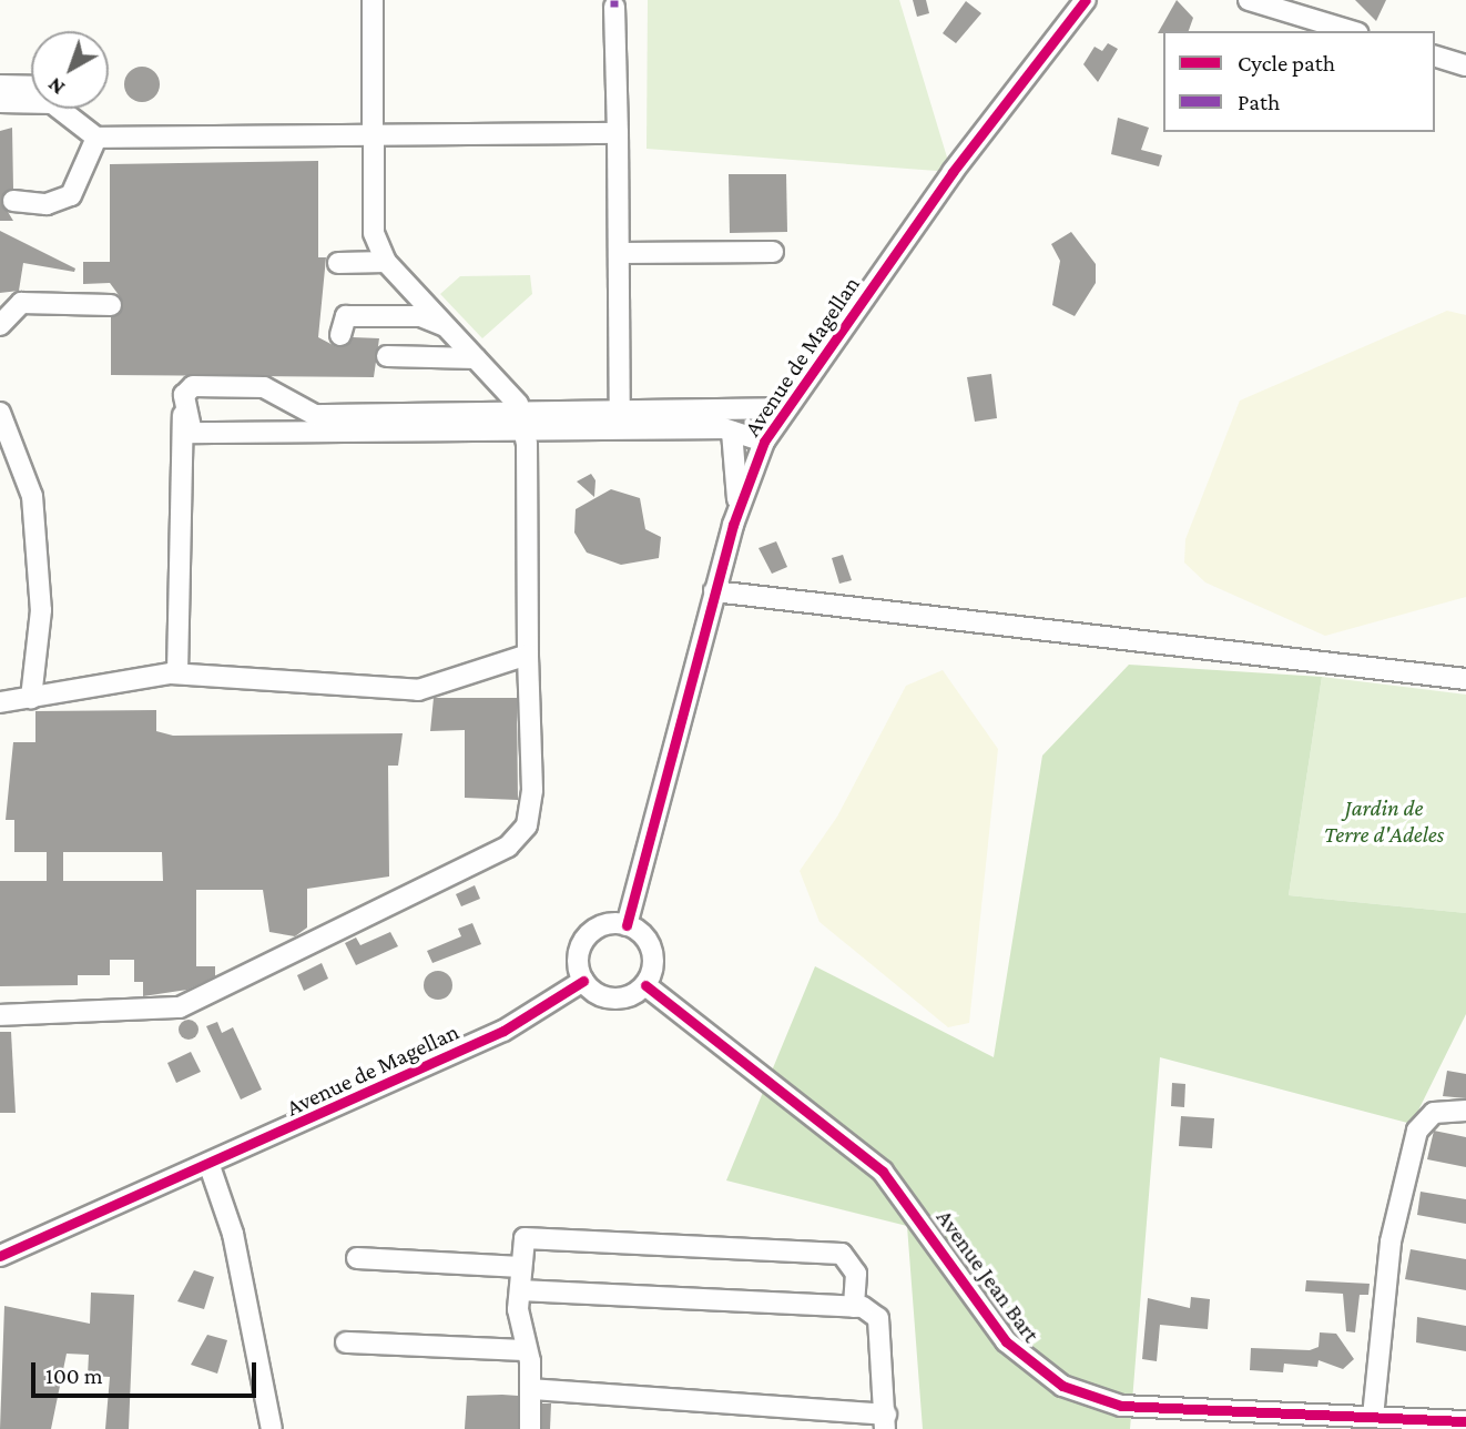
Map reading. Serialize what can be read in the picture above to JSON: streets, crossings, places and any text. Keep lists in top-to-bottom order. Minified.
{"streets":{"street":["Avenue de Magellan","Avenue Jean Bart"]},"crossings":[["Avenue de Magellan","Avenue Jean Bart"]],"parks":["Jardin de Terre d'Adeles"],"legend":["Cycle path","Path"],"scale_bar":"100 m","north":"bottom left"}
